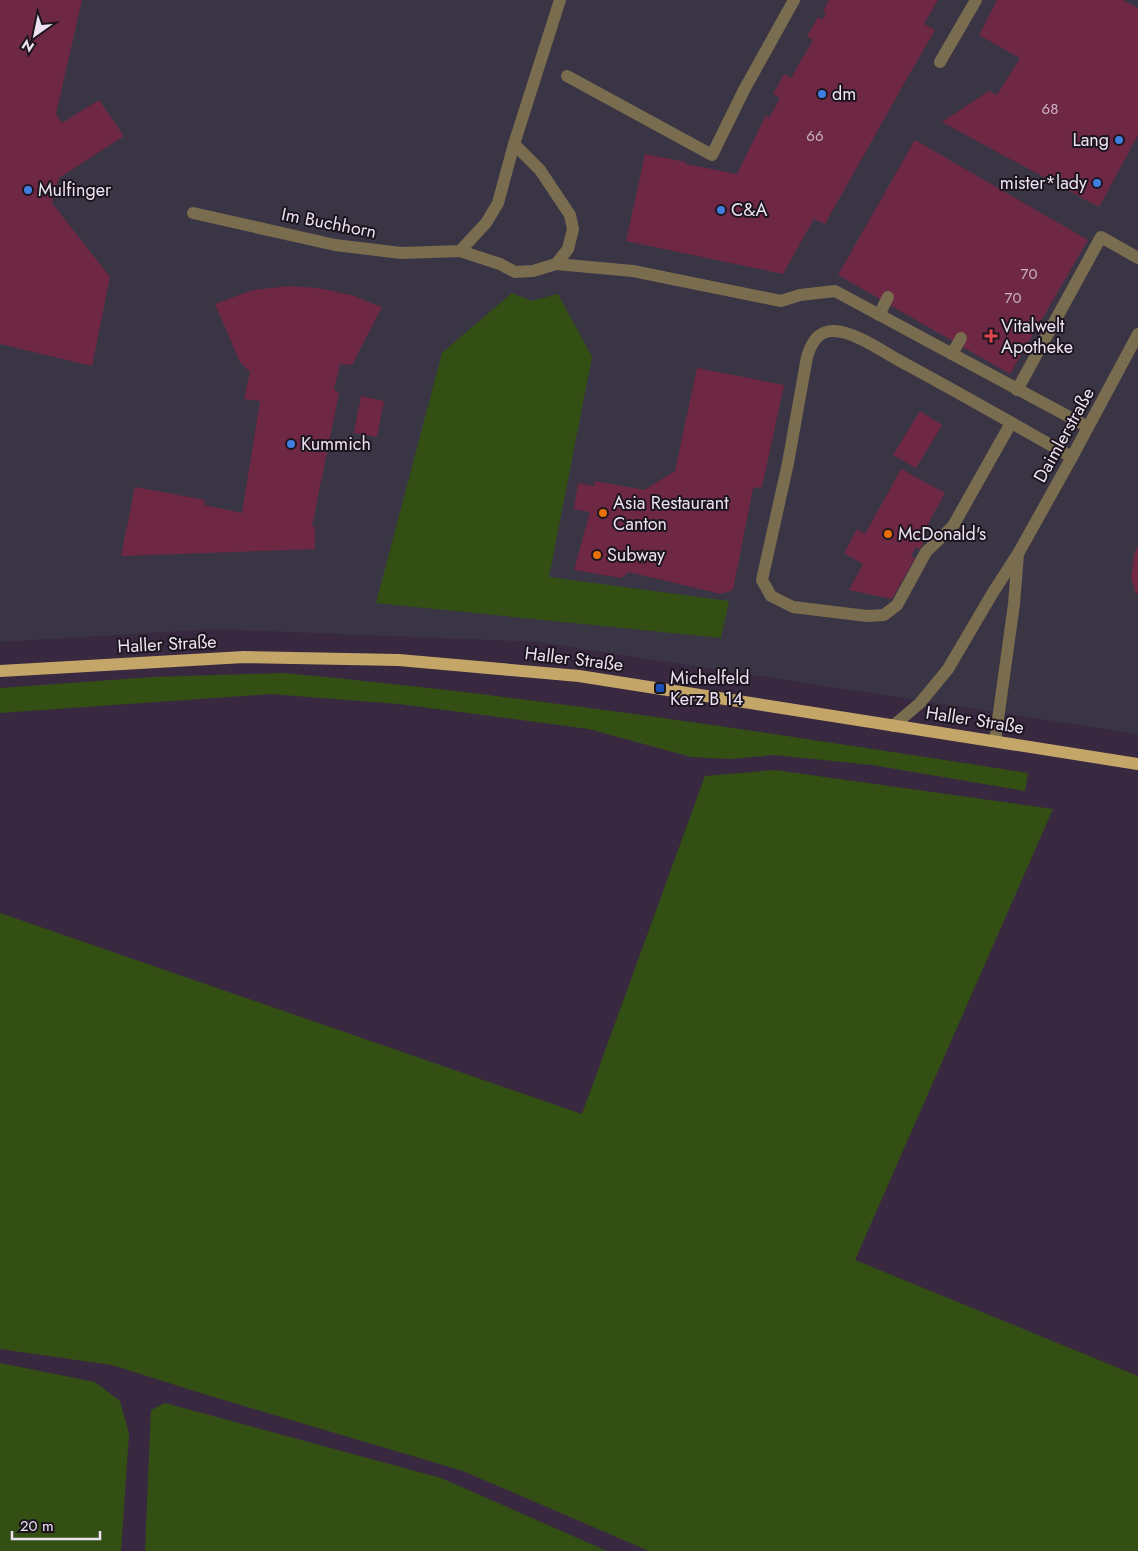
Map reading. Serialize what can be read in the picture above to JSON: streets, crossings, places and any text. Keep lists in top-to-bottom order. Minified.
{"streets":{"main road":["Haller Straße"],"street":["Im Buchhorn","Daimlerstraße"]},"crossings":[["Daimlerstraße","Haller Straße"]],"places":{"other":["dm","Lang","mister*lady","Mulfinger","C&A","Kummich","Asia Restaurant Canton","McDonald's","Subway"],"health":["Vitalwelt Apotheke"],"transit":["Michelfeld Kerz B 14"]},"house_numbers":["68","66","70","70"],"scale_bar":"20 m","north":"bottom left"}
